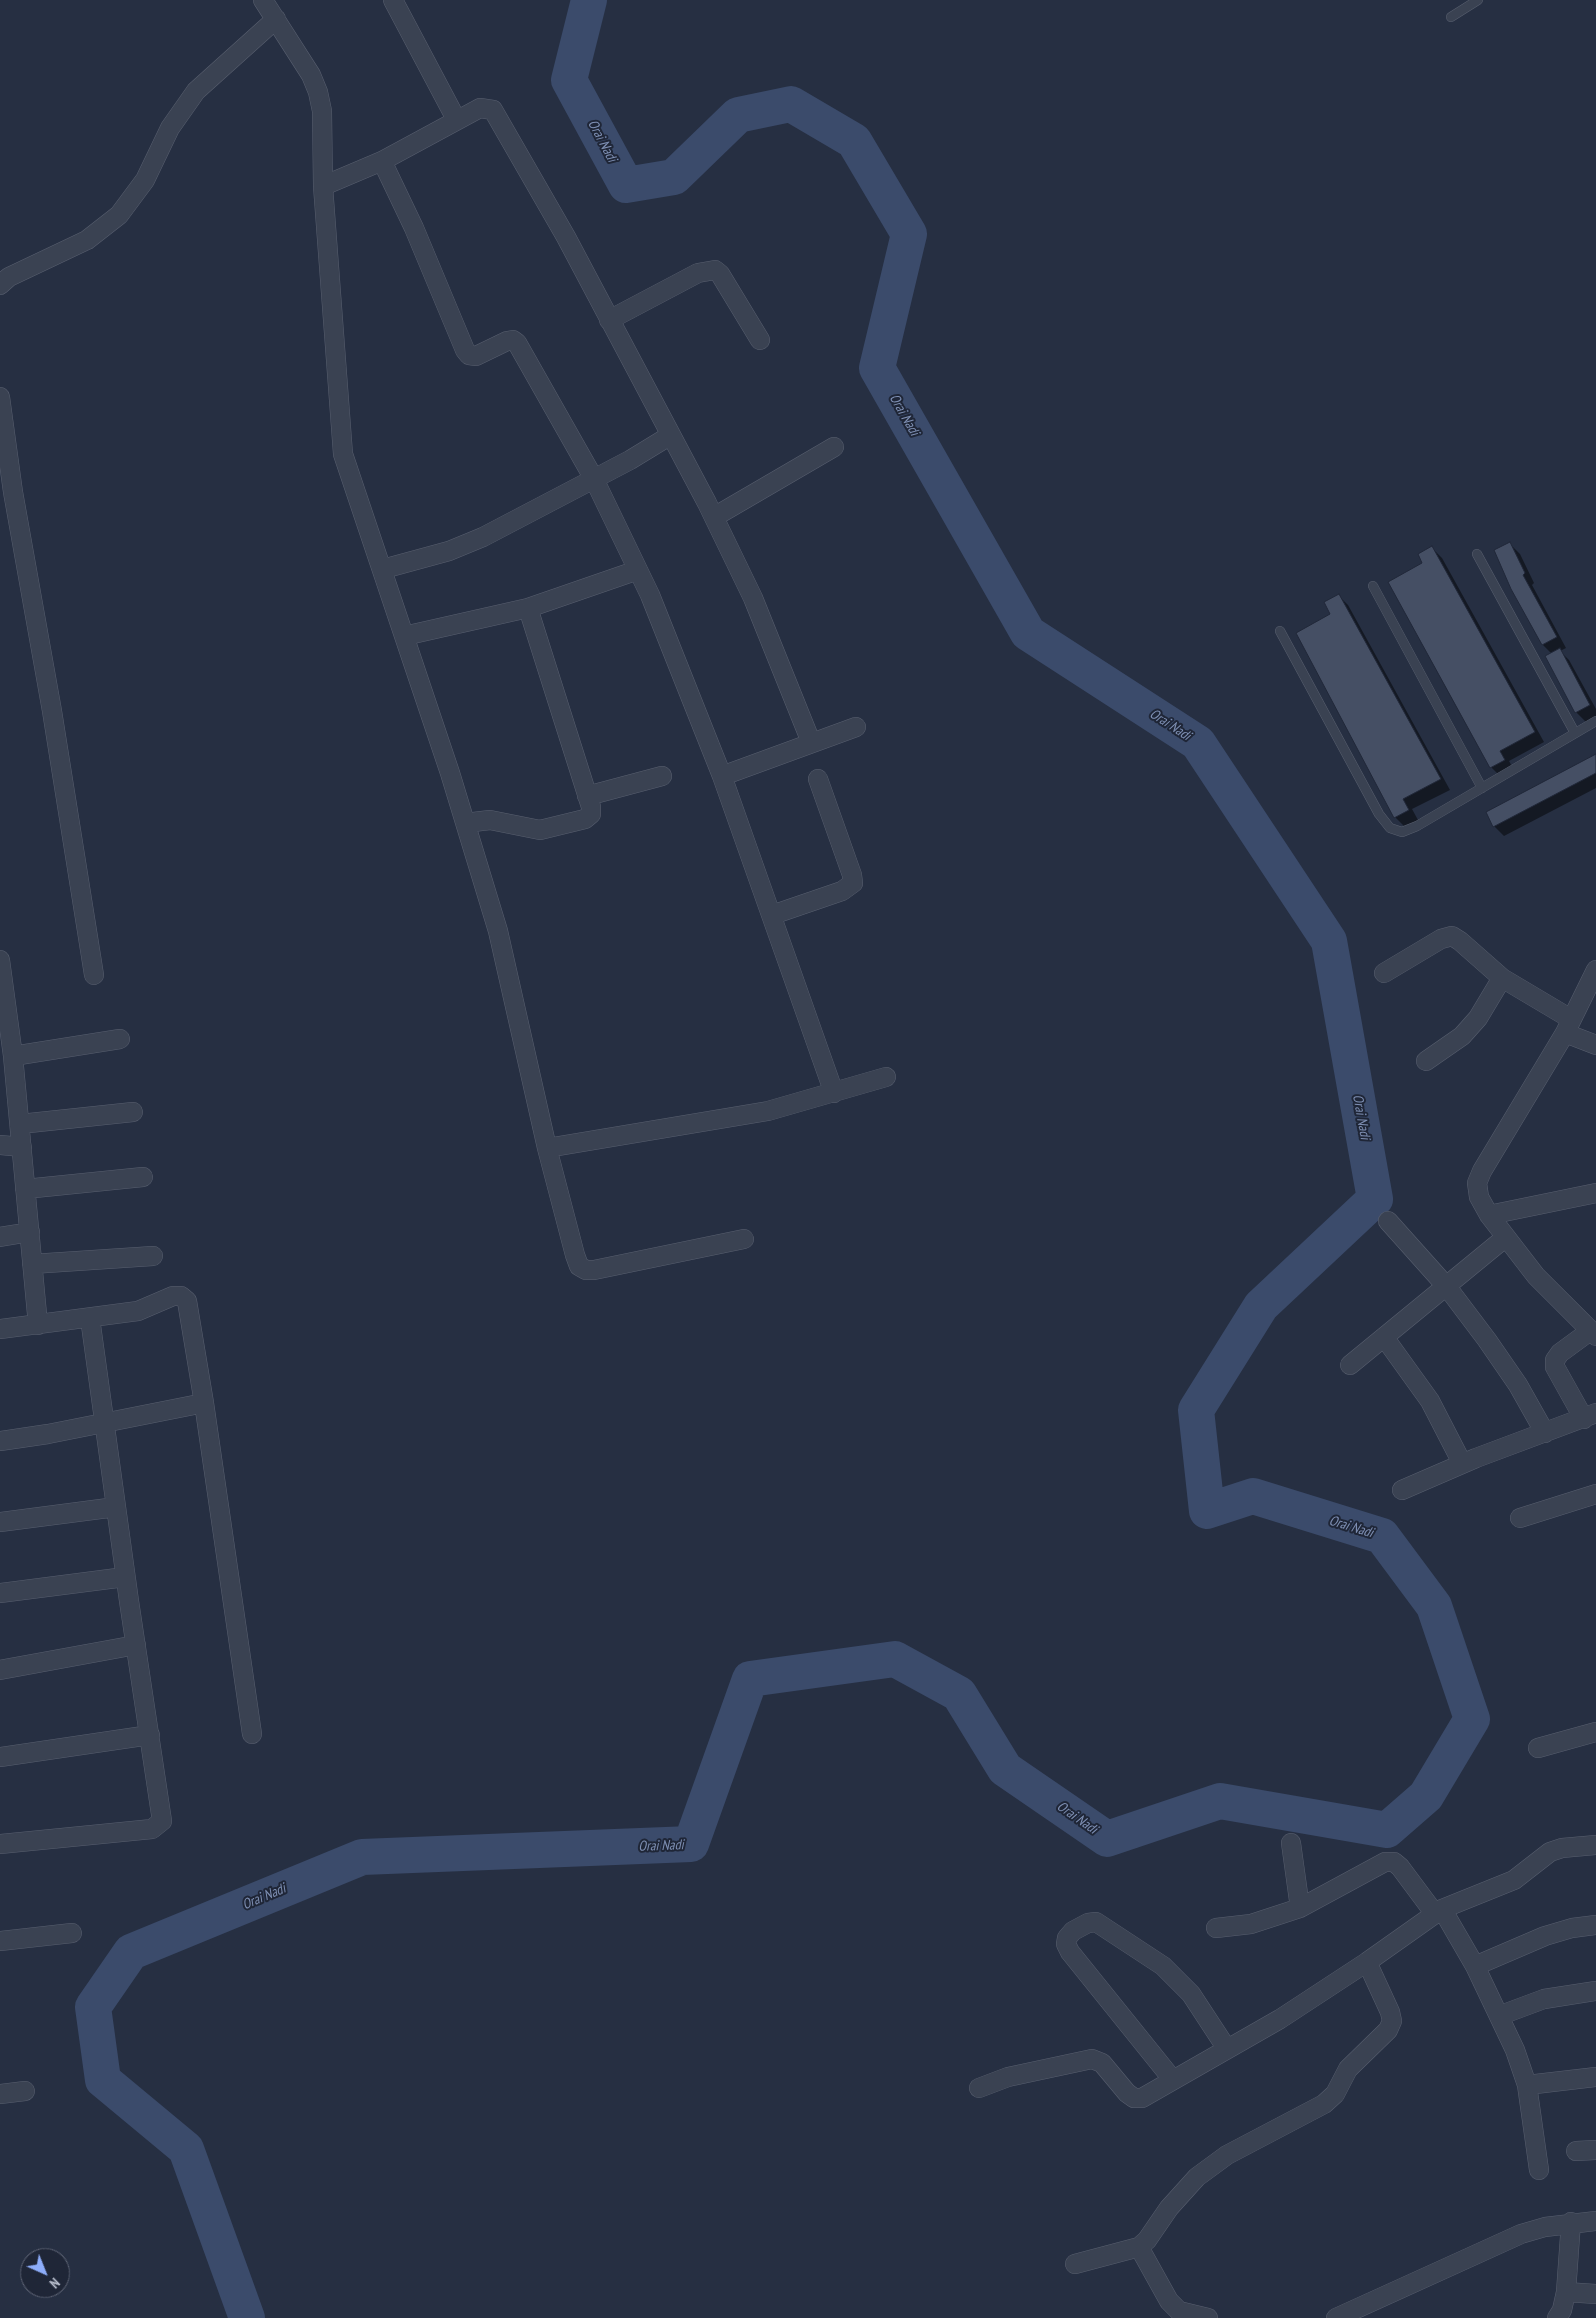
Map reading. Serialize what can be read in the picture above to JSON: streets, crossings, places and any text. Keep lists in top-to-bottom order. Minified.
{"water":["Orai Nadi"],"north":"bottom right"}
